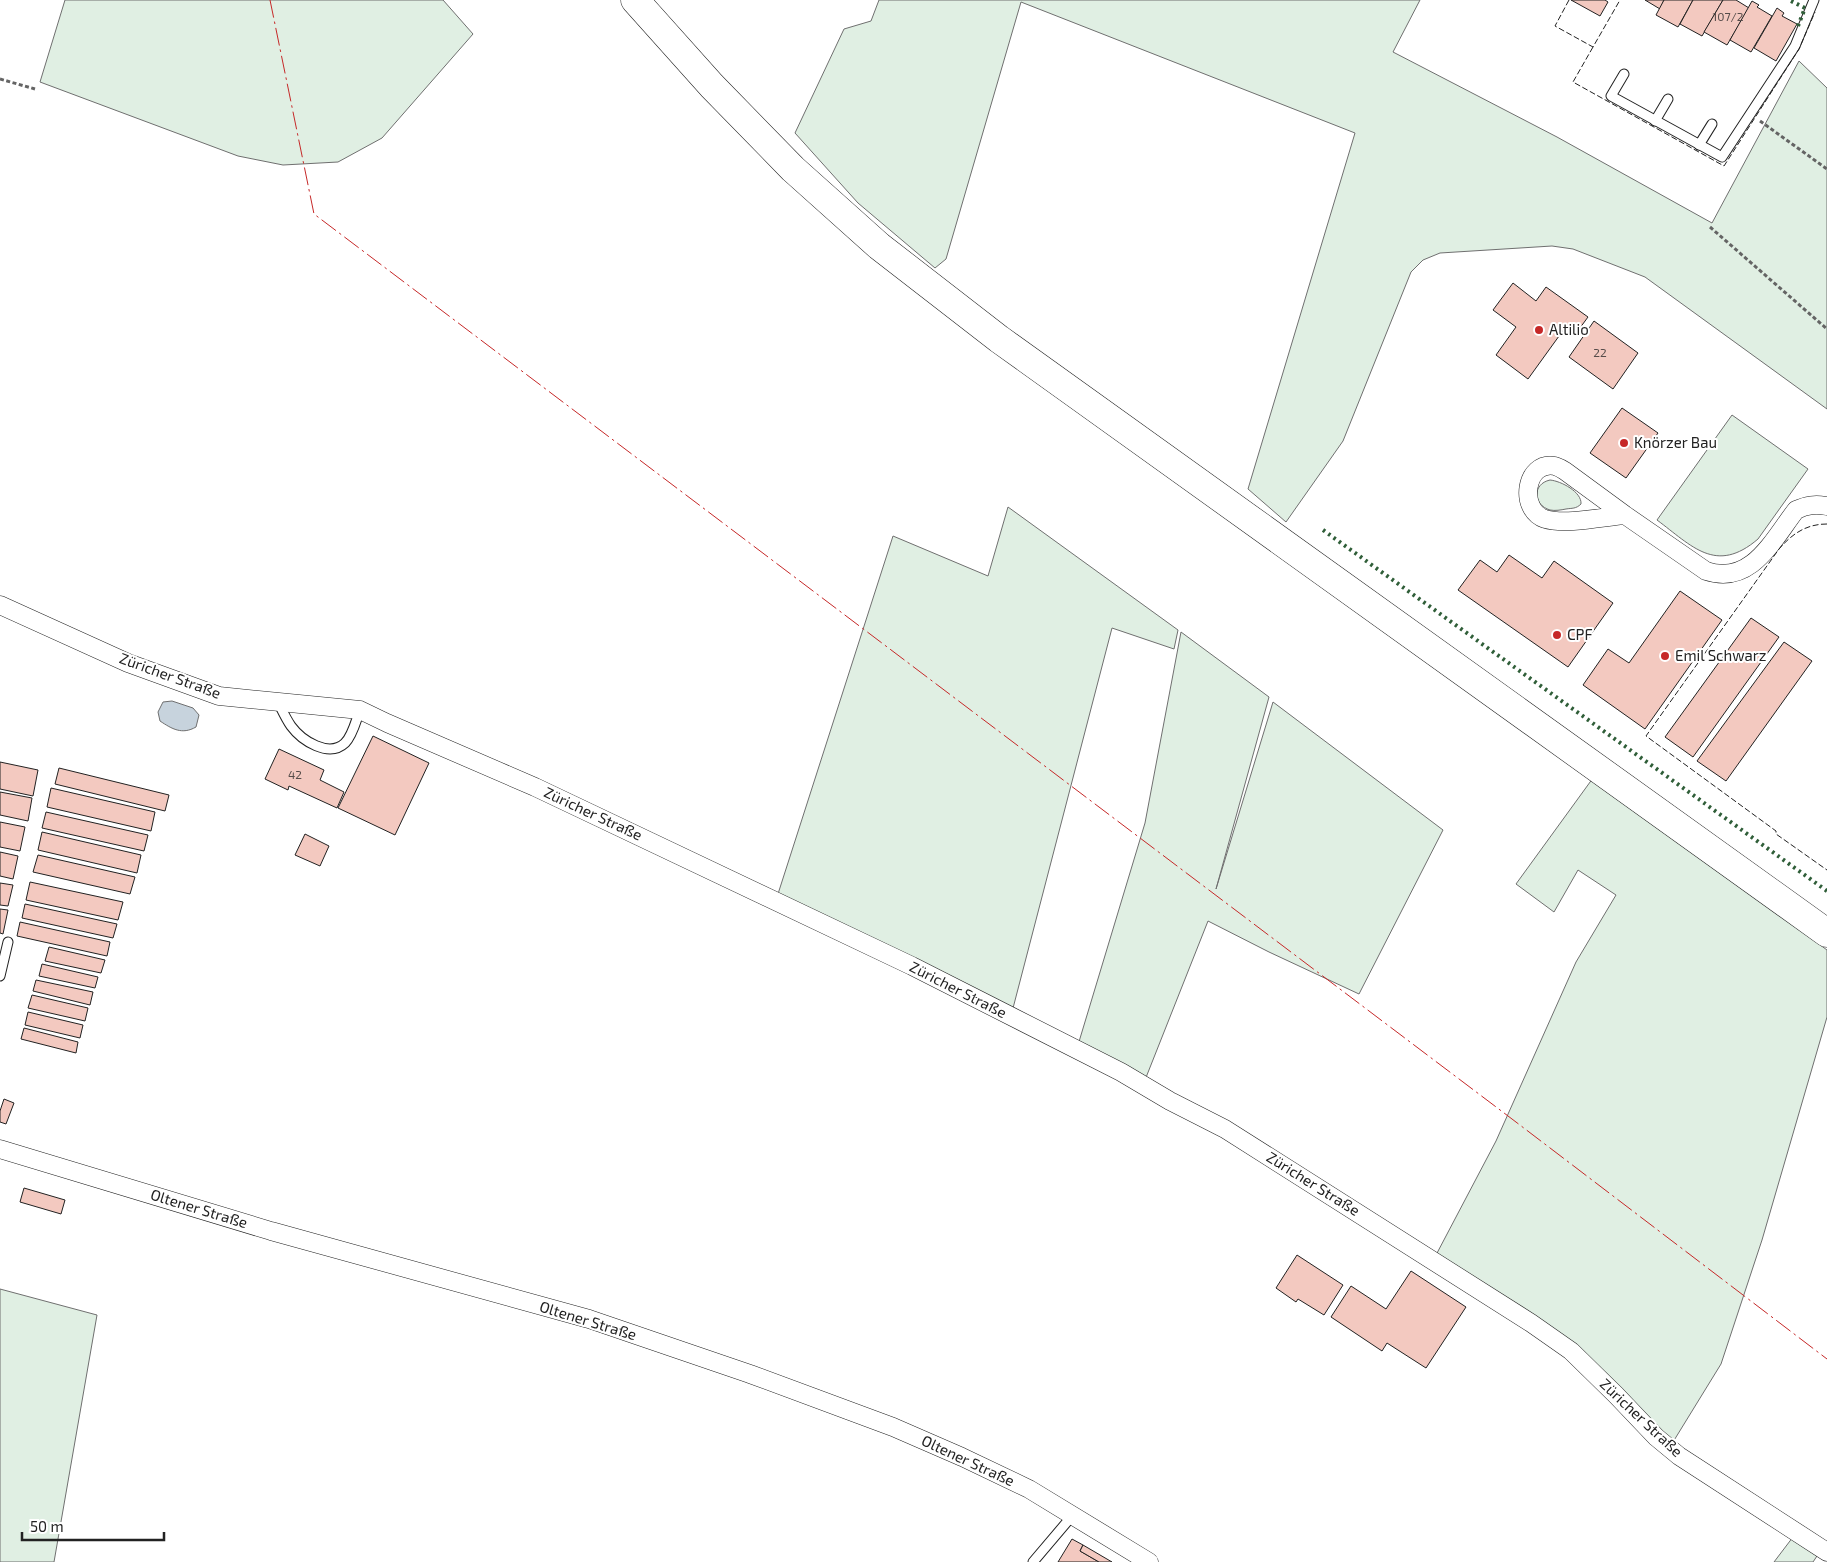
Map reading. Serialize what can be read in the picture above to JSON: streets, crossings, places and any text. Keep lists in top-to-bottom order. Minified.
{"streets":{"street":["Züricher Straße","Oltener Straße"]},"places":["Altilio","Knörzer Bau","CPF","Emil Schwarz"],"house_numbers":["107/2","22","42"],"scale_bar":"50 m"}
